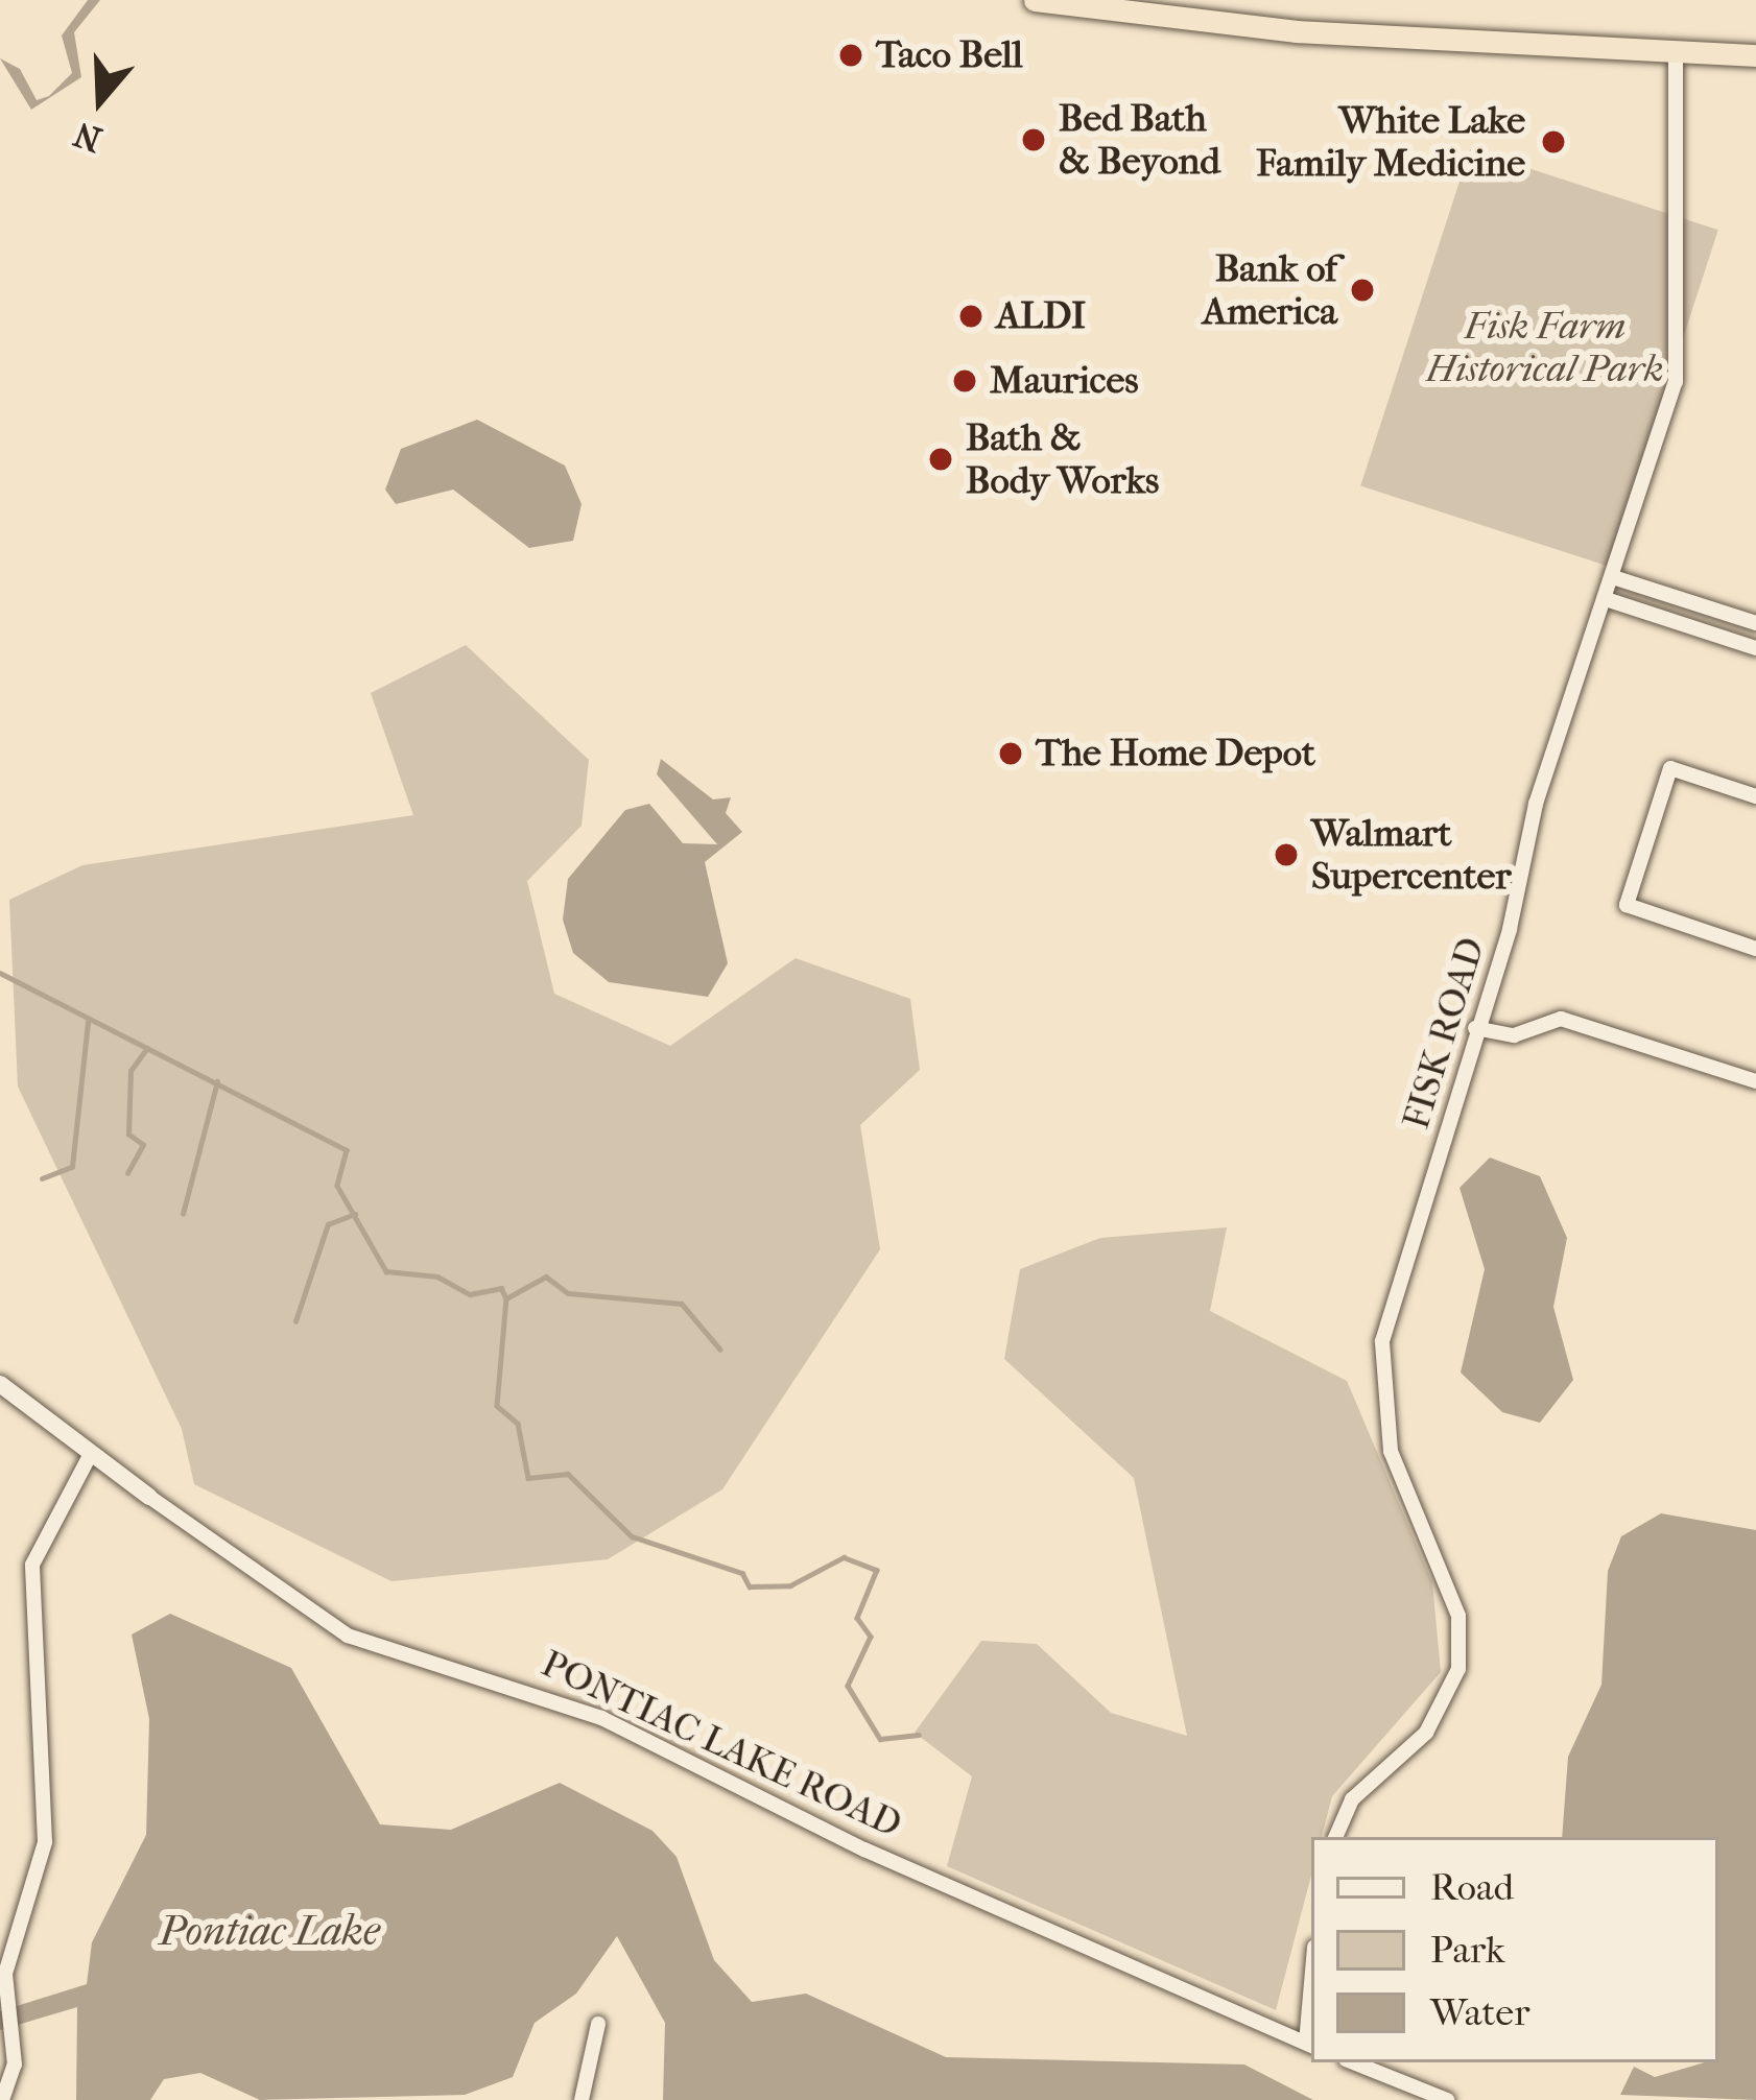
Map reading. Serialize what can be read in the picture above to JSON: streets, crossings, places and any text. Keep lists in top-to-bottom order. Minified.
{"streets":{"street":["FISK ROAD","PONTIAC LAKE ROAD"]},"water":["Pontiac Lake"],"parks":["Fisk Farm Historical Park"],"places":["Taco Bell","Bed Bath & Beyond","White Lake Family Medicine","Bank of America","ALDI","Maurices","Bath & Body Works","The Home Depot","Walmart Supercenter"],"legend":["Road","Park","Water"],"north":"bottom"}
